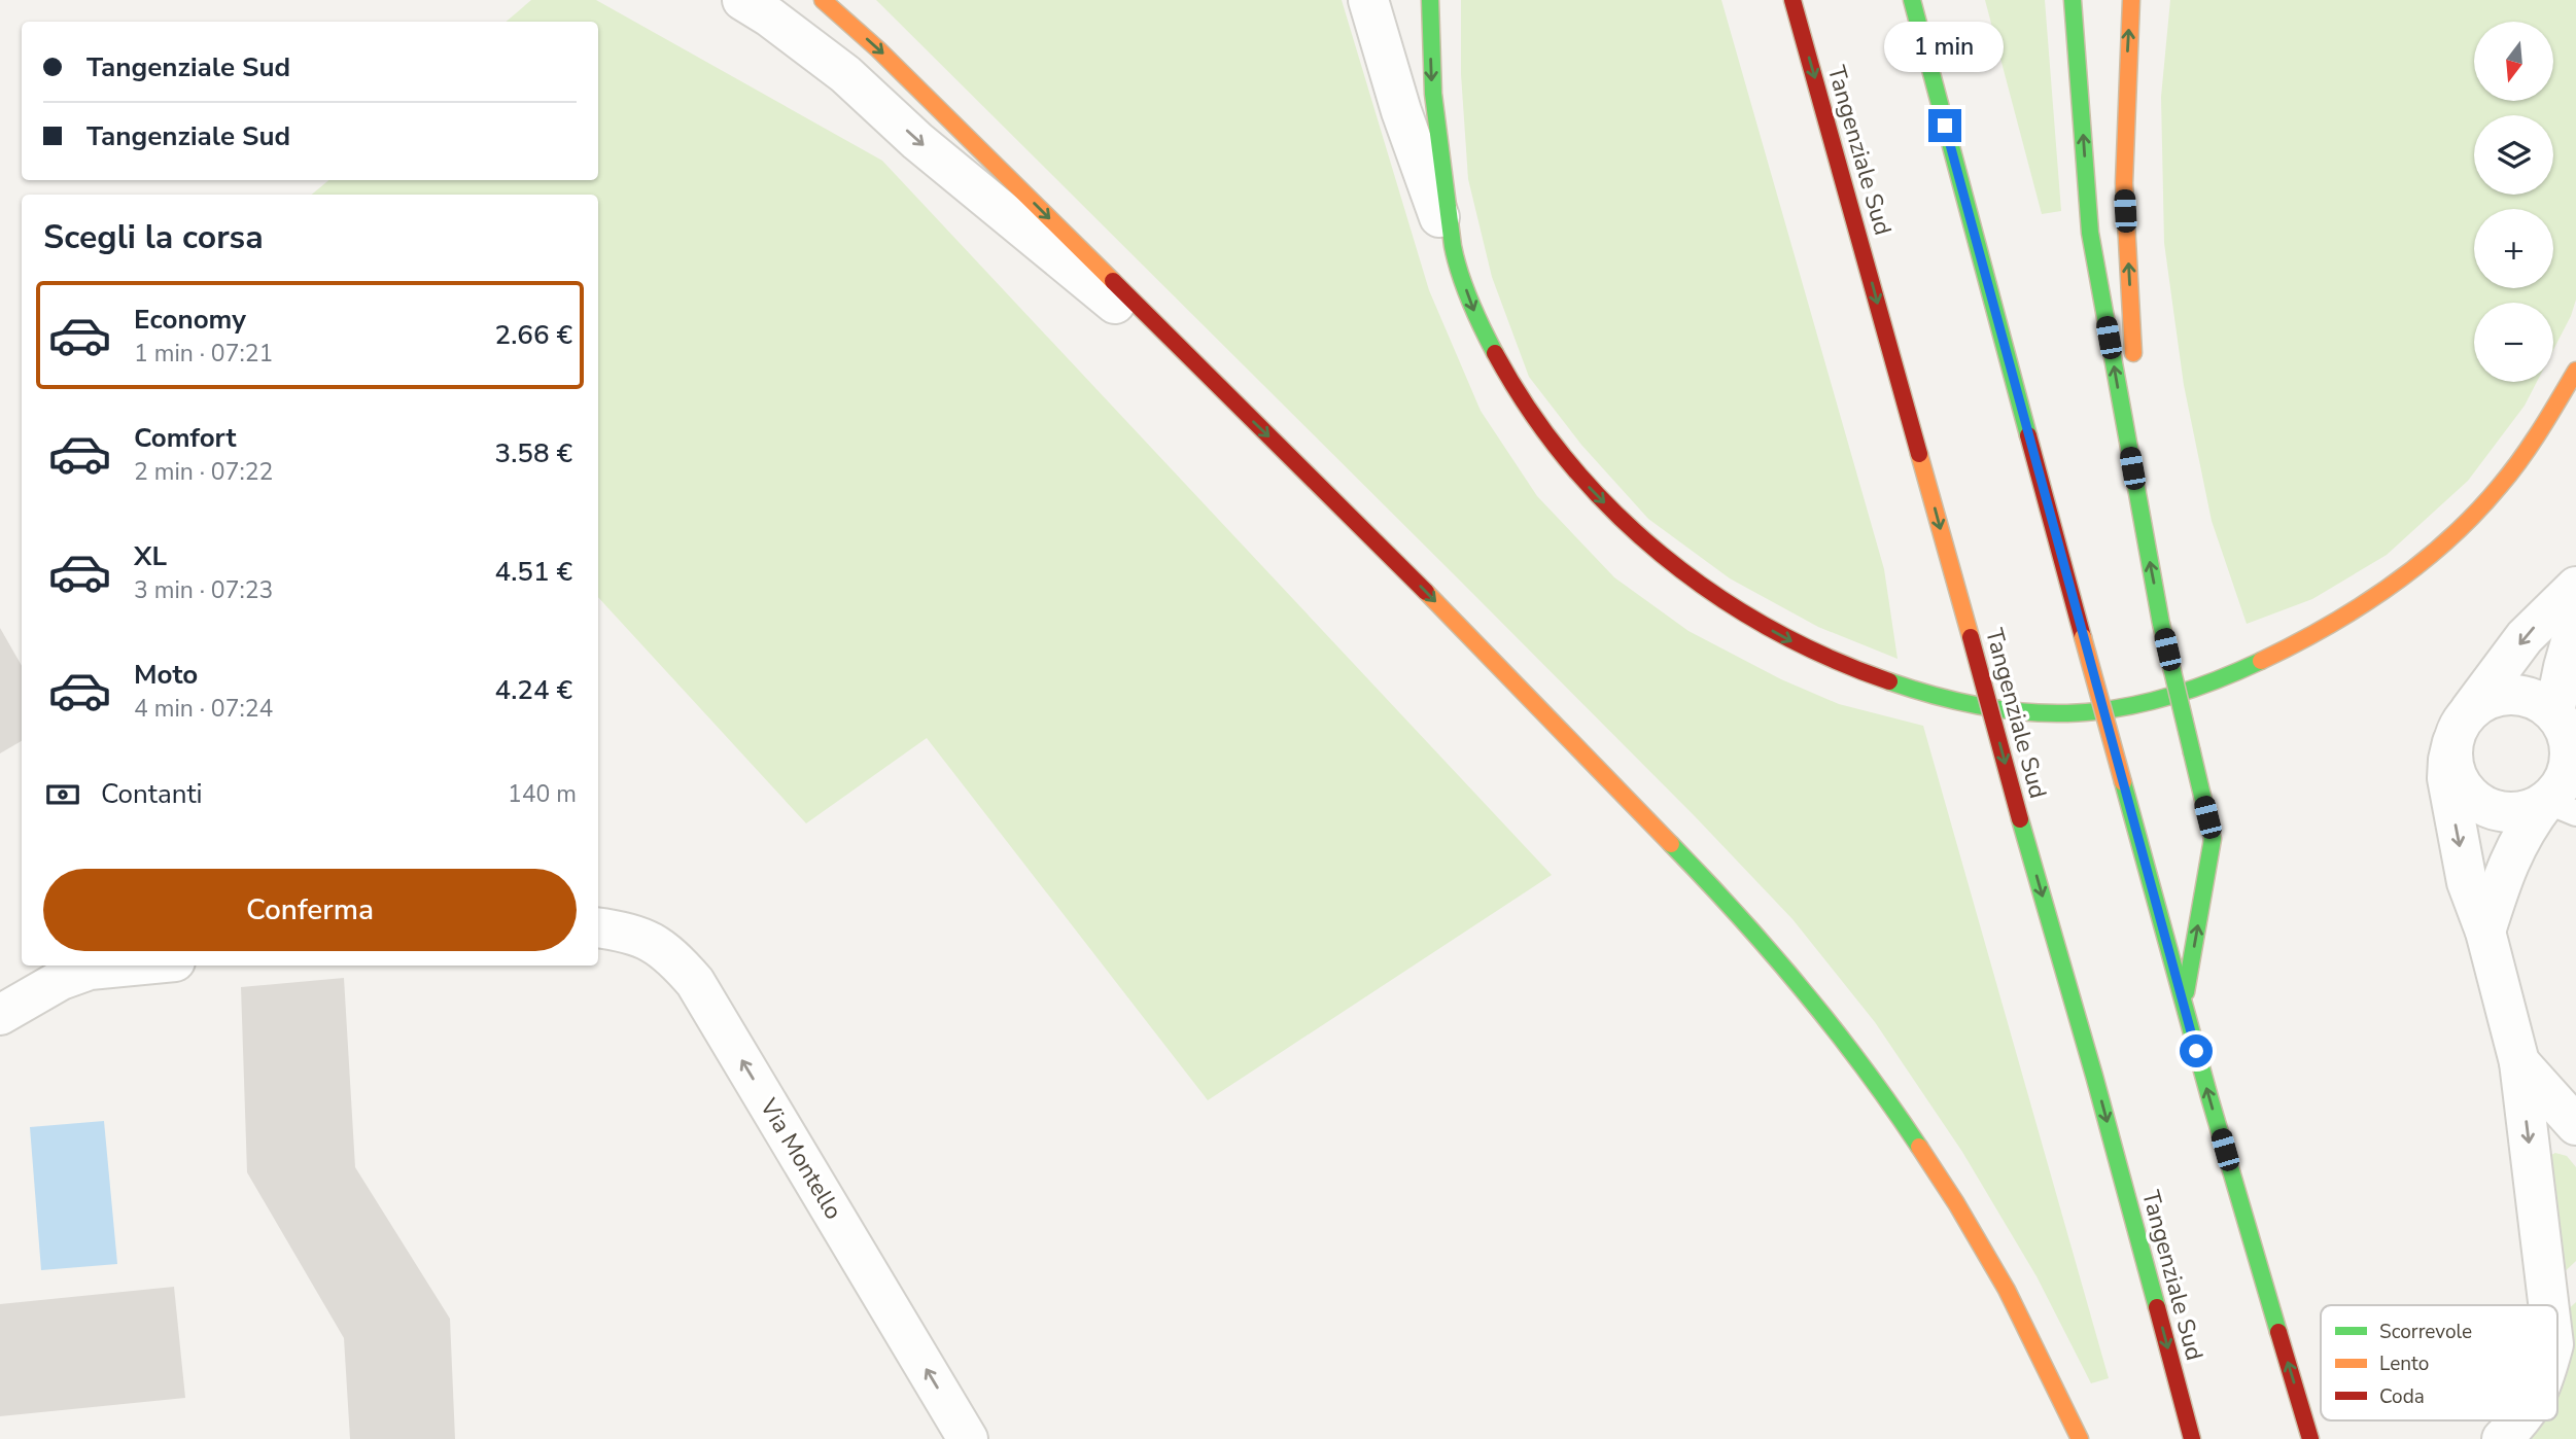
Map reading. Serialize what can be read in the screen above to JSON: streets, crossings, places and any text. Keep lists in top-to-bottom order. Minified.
{"streets":{"highway":["Tangenziale Sud"],"street":["Via Montello"]},"one_way":["Via Montello"],"legend":["Scorrevole","Lento","Coda"],"north":"bottom","page":{"map_buttons":["+","−"],"bubble":"1 min","banner":["Tangenziale Sud","Tangenziale Sud"],"heading":"Scegli la corsa","list":[{"name":"Economy","note":"1 min · 07:21","value":"2.66 €"},{"name":"Comfort","note":"2 min · 07:22","value":"3.58 €"},{"name":"XL","note":"3 min · 07:23","value":"4.51 €"},{"name":"Moto","note":"4 min · 07:24","value":"4.24 €"}],"pay":["Contanti","140 m"],"buttons":"Conferma"}}
